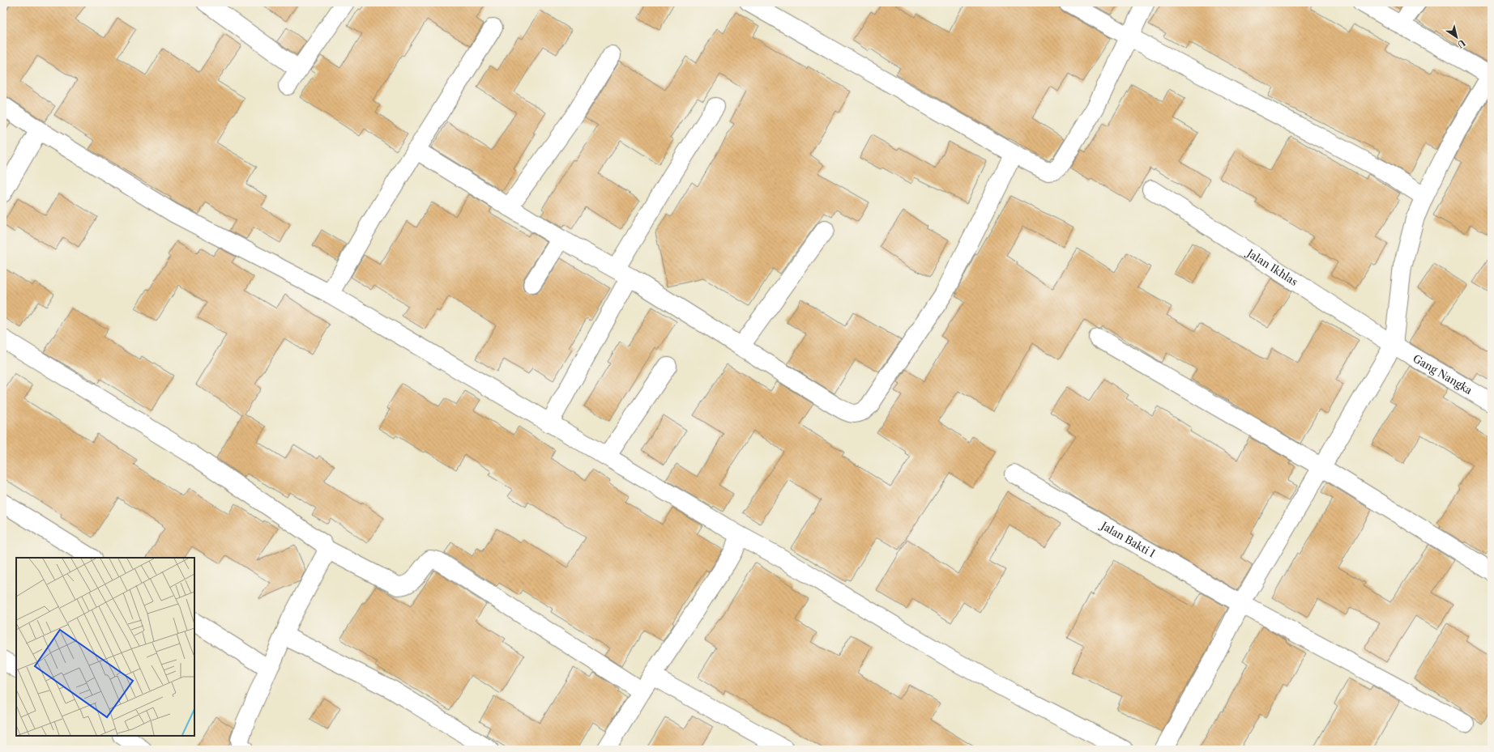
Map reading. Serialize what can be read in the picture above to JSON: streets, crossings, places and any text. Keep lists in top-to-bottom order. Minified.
{"streets":{"street":["Jalan Ikhlas","Gang Nangka","Jalan Bakti I"]},"crossings":[["Jalan Ikhlas","Gang Nangka"]],"north":"bottom right"}
